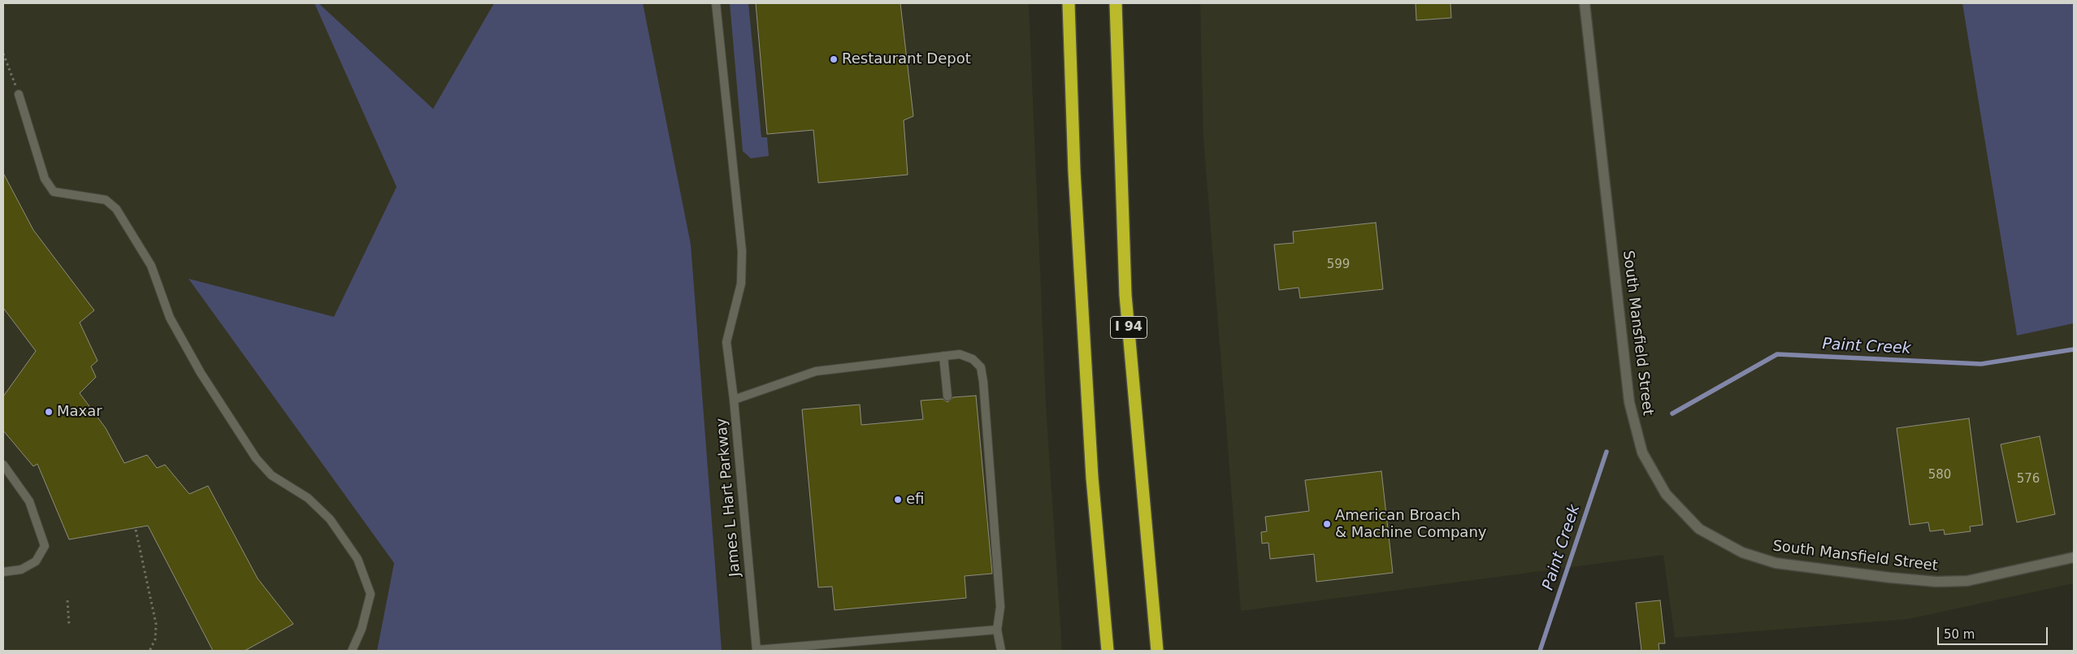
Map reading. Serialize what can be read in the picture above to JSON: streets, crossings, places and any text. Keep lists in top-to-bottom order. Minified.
{"streets":{"highway":["I 94"],"street":["South Mansfield Street"],"lane":["James L Hart Parkway"]},"water":["Paint Creek"],"places":["Restaurant Depot","Maxar","efi","American Broach & Machine Company"],"house_numbers":["599","580","576"],"scale_bar":"50 m"}
